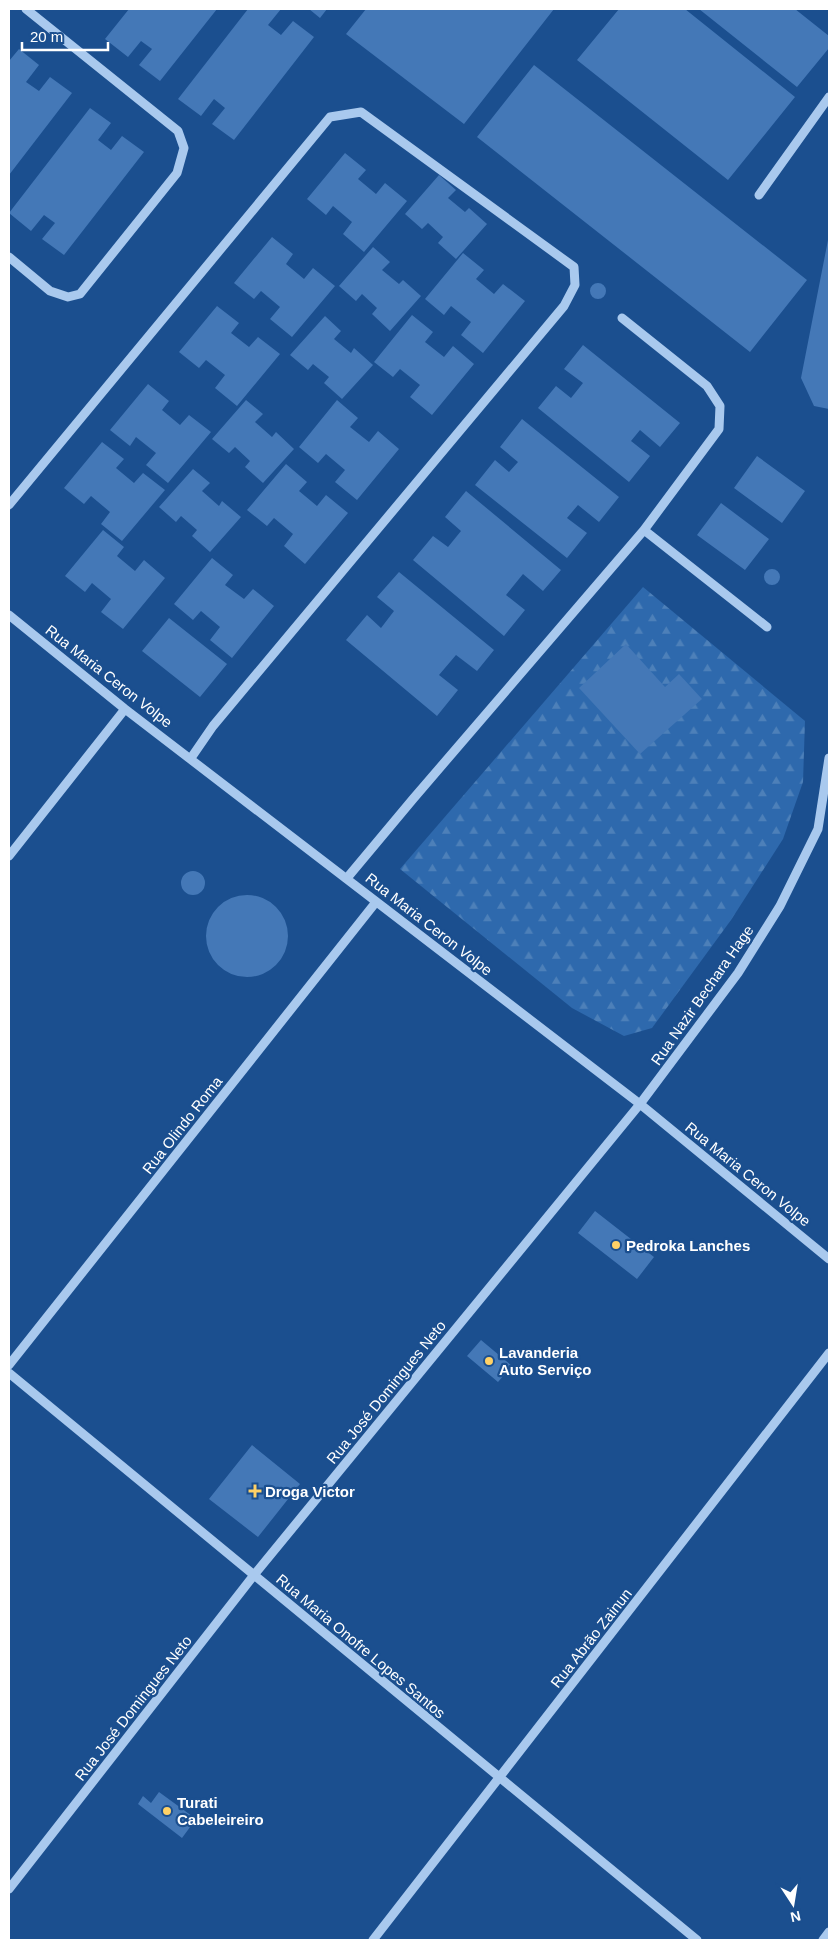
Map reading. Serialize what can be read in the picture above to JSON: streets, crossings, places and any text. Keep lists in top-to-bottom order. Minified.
{"streets":{"street":["Rua Maria Ceron Volpe","Rua Nazir Bechara Hage","Rua Olindo Roma","Rua José Domingues Neto","Rua Abrão Zainun","Rua Maria Onofre Lopes Santos"]},"crossings":[["Rua Maria Ceron Volpe","Rua Nazir Bechara Hage"],["Rua Maria Ceron Volpe","Rua Olindo Roma"],["Rua Maria Ceron Volpe","Rua José Domingues Neto"],["Rua Nazir Bechara Hage","Rua José Domingues Neto"],["Rua José Domingues Neto","Rua Maria Onofre Lopes Santos"],["Rua Abrão Zainun","Rua Maria Onofre Lopes Santos"]],"places":{"other":["Pedroka Lanches","Lavanderia Auto Serviço","Turati Cabeleireiro"],"health":["Droga Victor"]},"scale_bar":"20 m","north":"bottom"}
